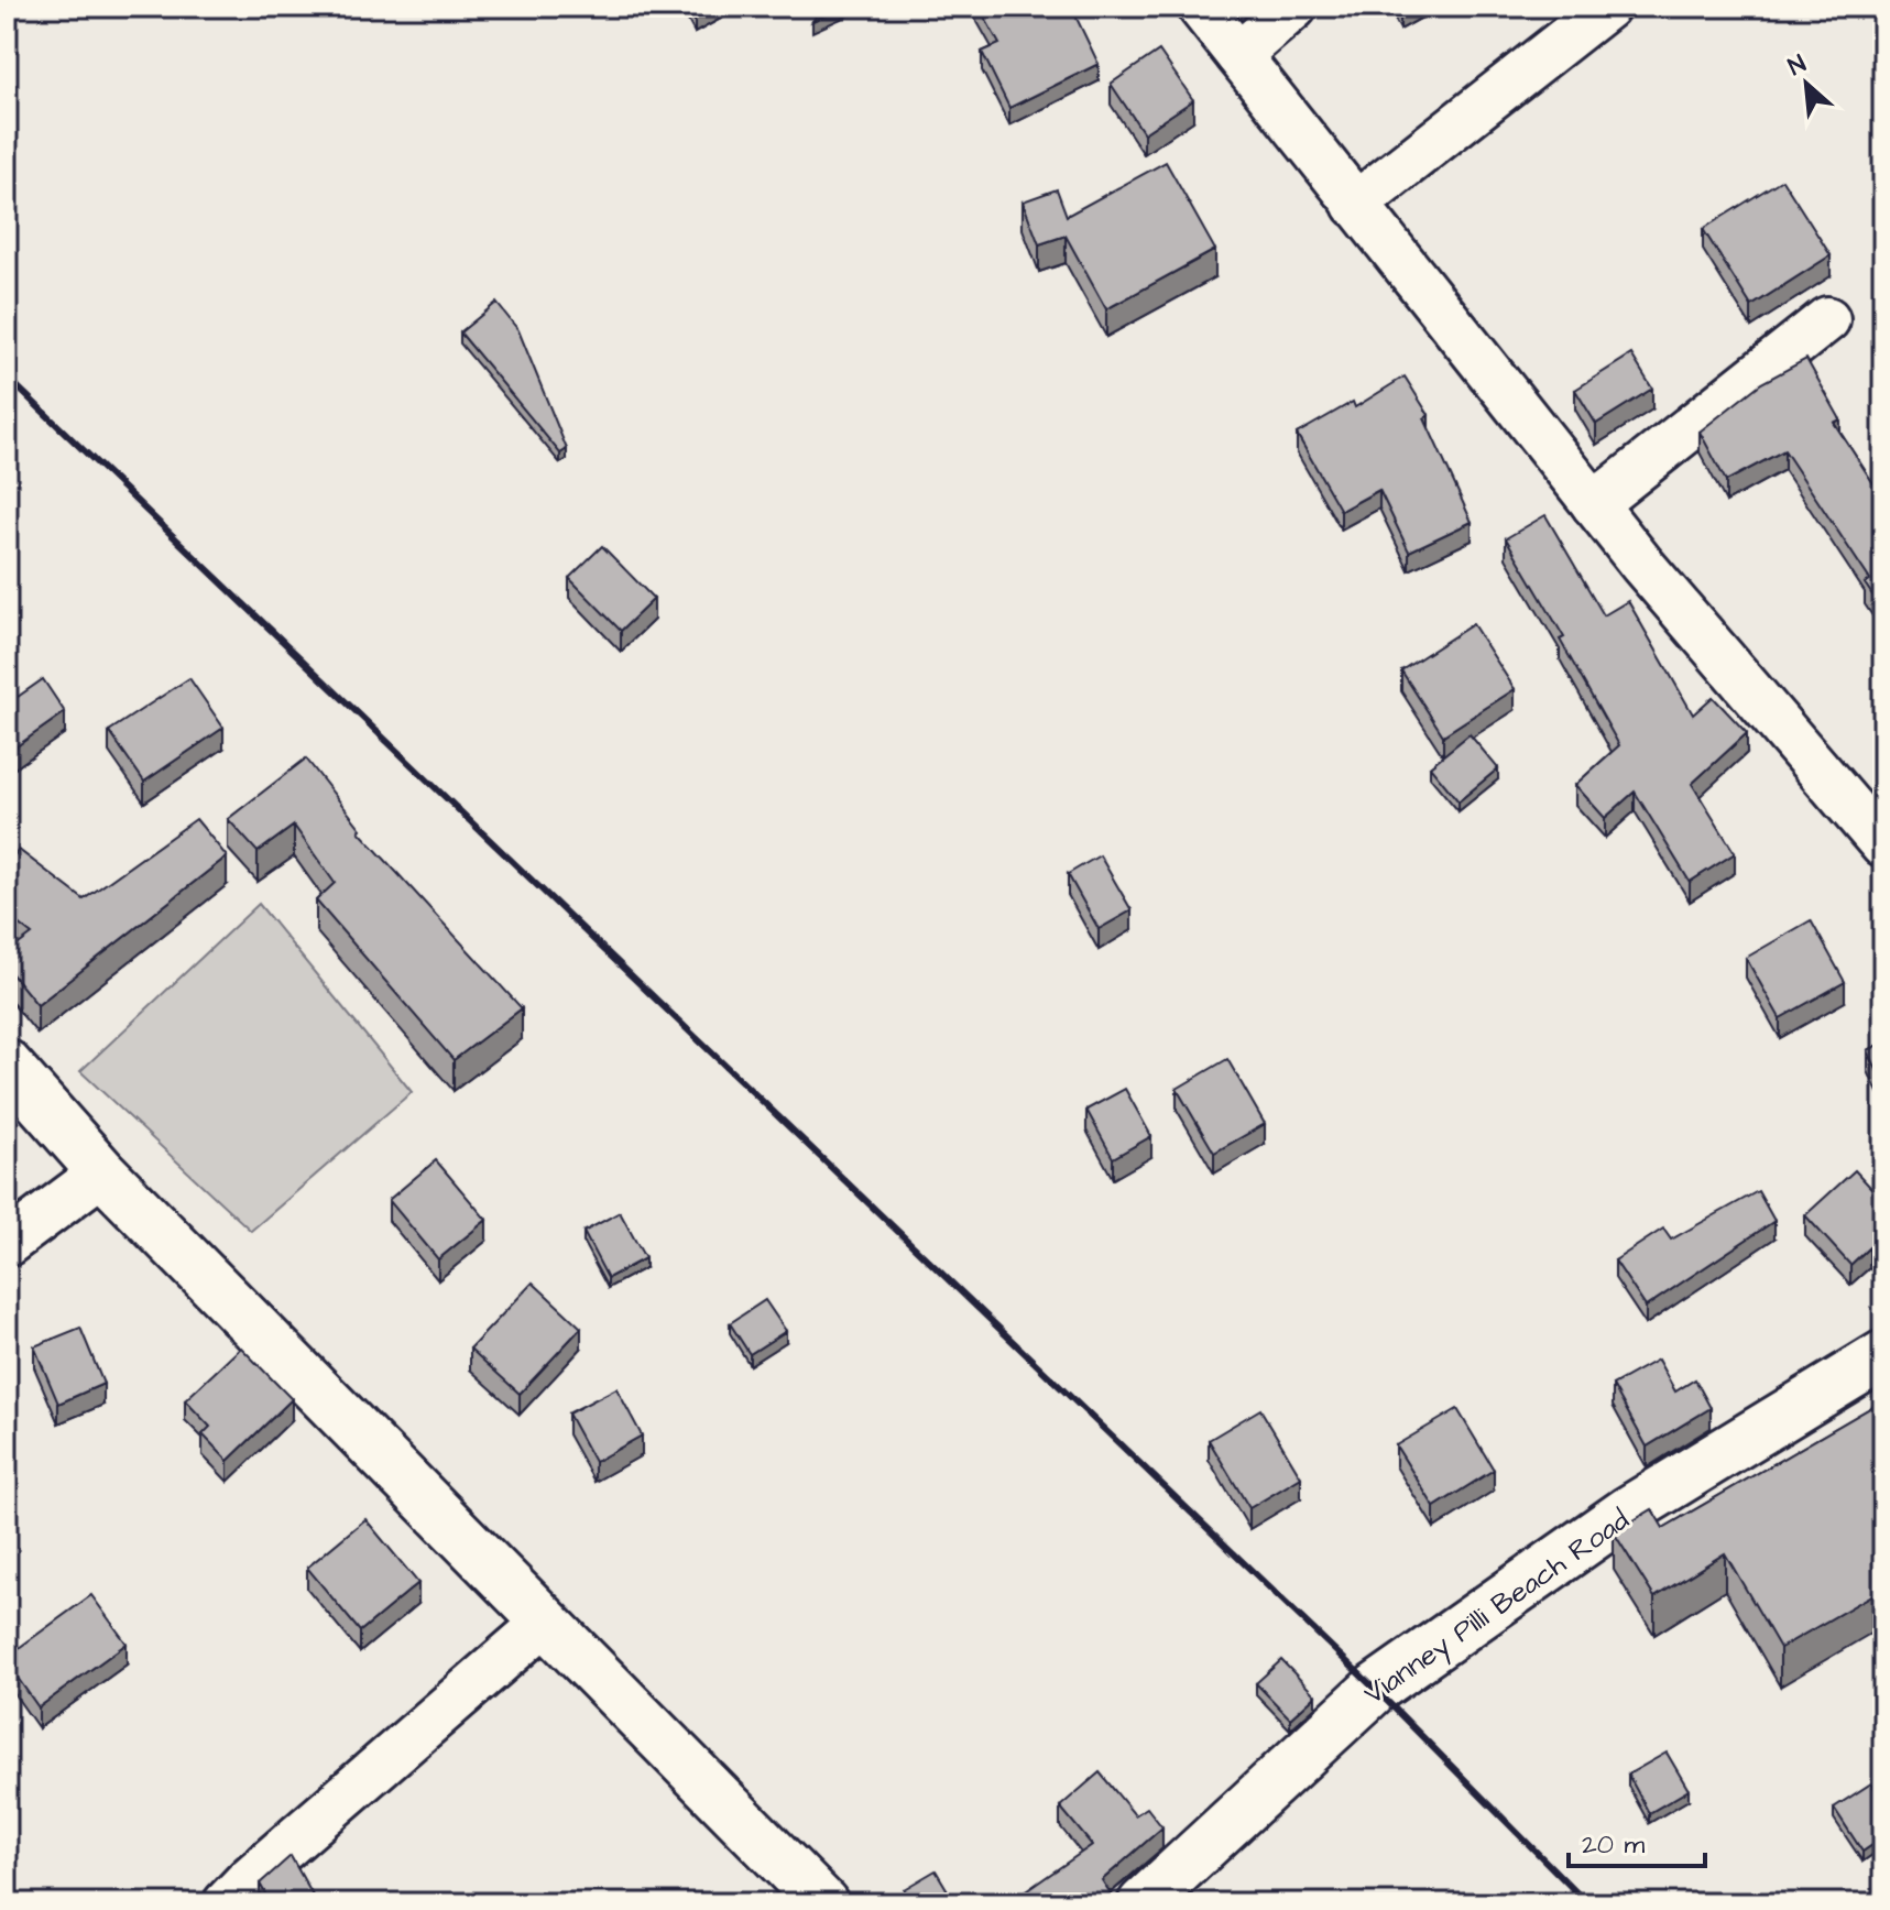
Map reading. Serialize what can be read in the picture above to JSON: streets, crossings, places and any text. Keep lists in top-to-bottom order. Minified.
{"streets":{"main road":["Vianney Pilli Beach Road"]},"scale_bar":"20 m","north":"top left"}
